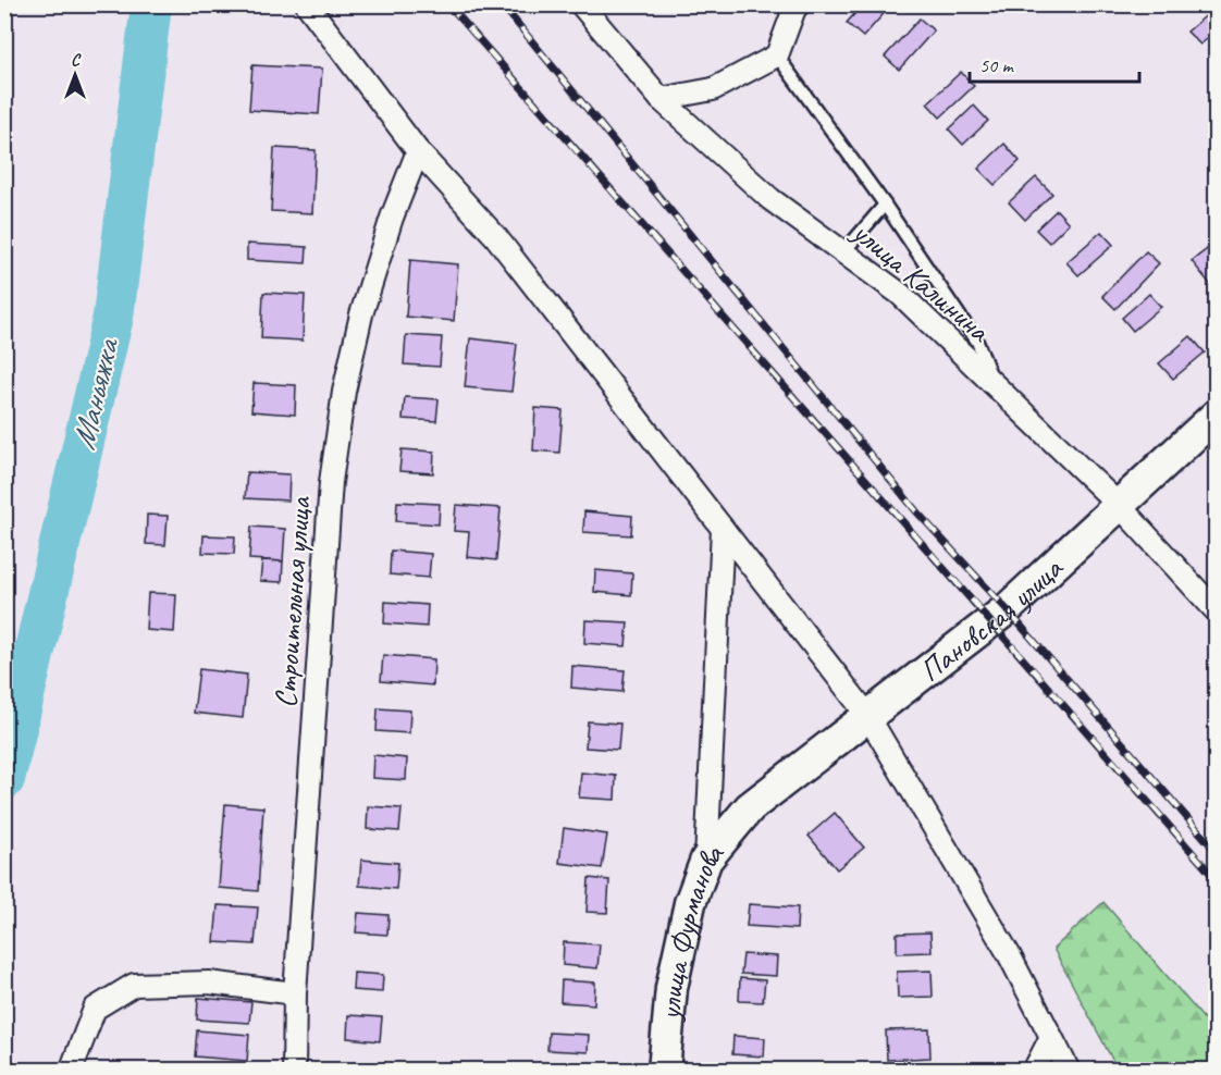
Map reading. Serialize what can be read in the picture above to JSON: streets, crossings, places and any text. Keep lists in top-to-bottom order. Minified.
{"streets":{"main road":["Пановская улица","улица Фурманова"],"street":["улица Калинина","Строительная улица"]},"crossings":[["улица Калинина","Пановская улица"],["Пановская улица","улица Фурманова"]],"water":["Маньяжка"],"scale_bar":"50 m","north":"top"}
